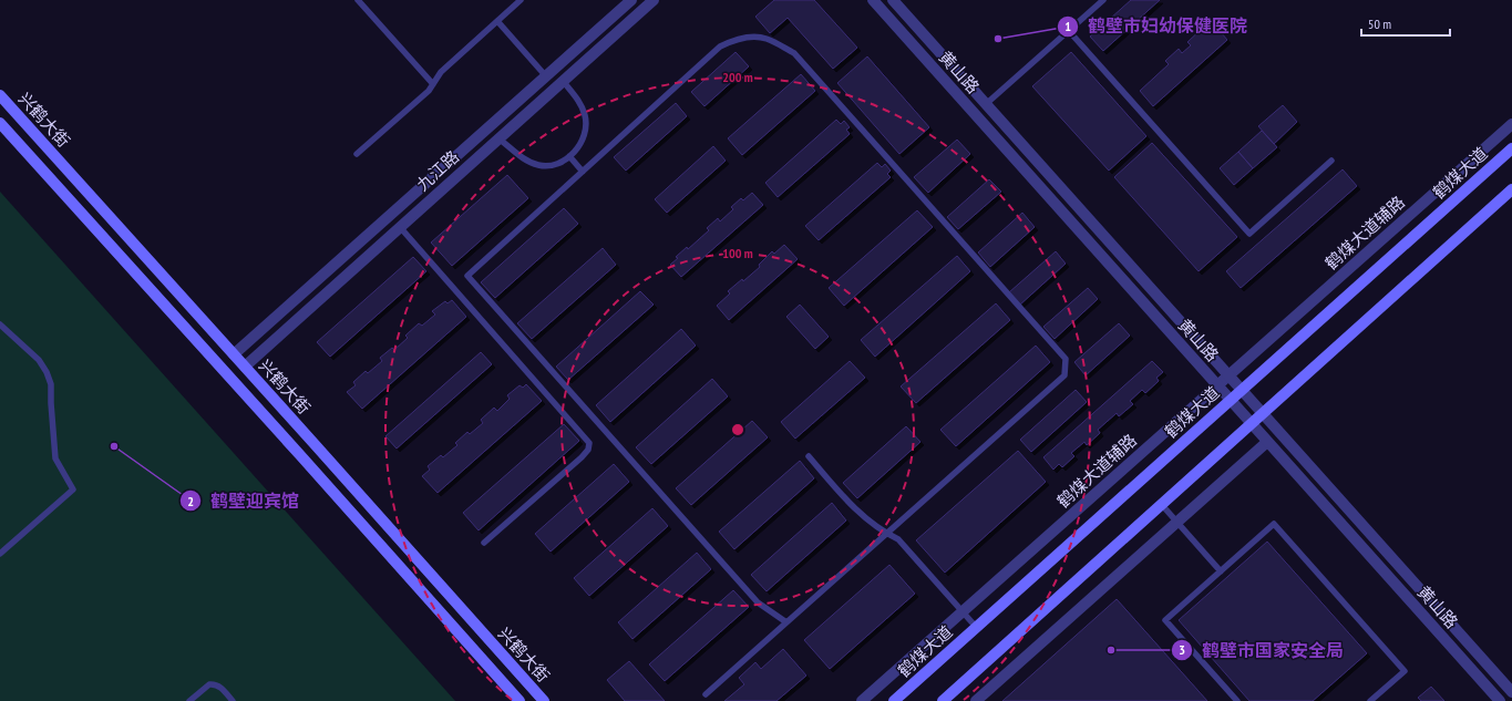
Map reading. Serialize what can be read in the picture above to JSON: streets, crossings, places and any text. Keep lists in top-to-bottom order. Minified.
{"streets":{"main road":["兴鹤大街","鹤煤大道"],"street":["黄山路","九江路","鹤煤大道辅路"]},"crossings":[["黄山路","鹤煤大道"],["黄山路","鹤煤大道辅路"],["兴鹤大街","九江路"]],"places":["鹤壁市妇幼保健医院","鹤壁迎宾馆","鹤壁市国家安全局"],"scale_bar":"50 m","rings":["200 m","100 m"]}
